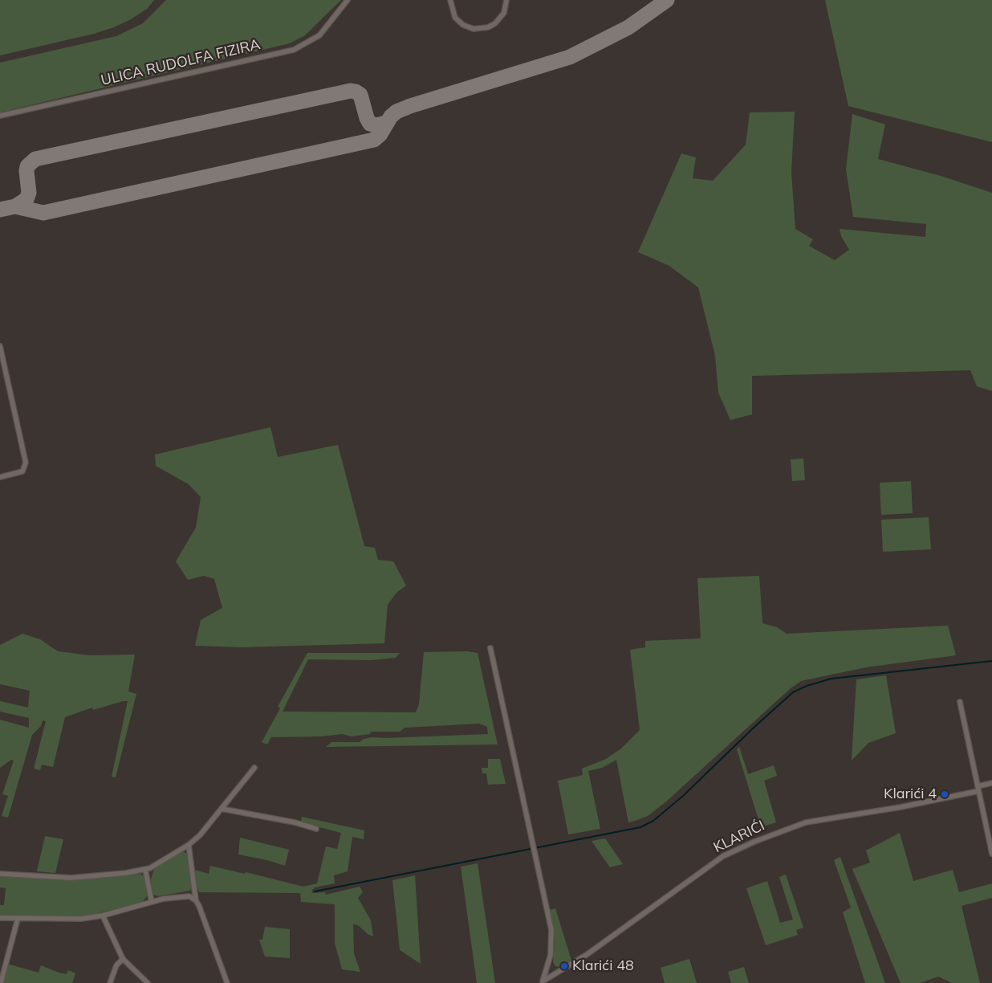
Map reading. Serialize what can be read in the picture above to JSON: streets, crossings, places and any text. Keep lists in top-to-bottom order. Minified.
{"streets":{"street":["ULICA RUDOLFA FIZIRA","KLARIĆI"]},"places":["Klarići 4","Klarići 48"]}
